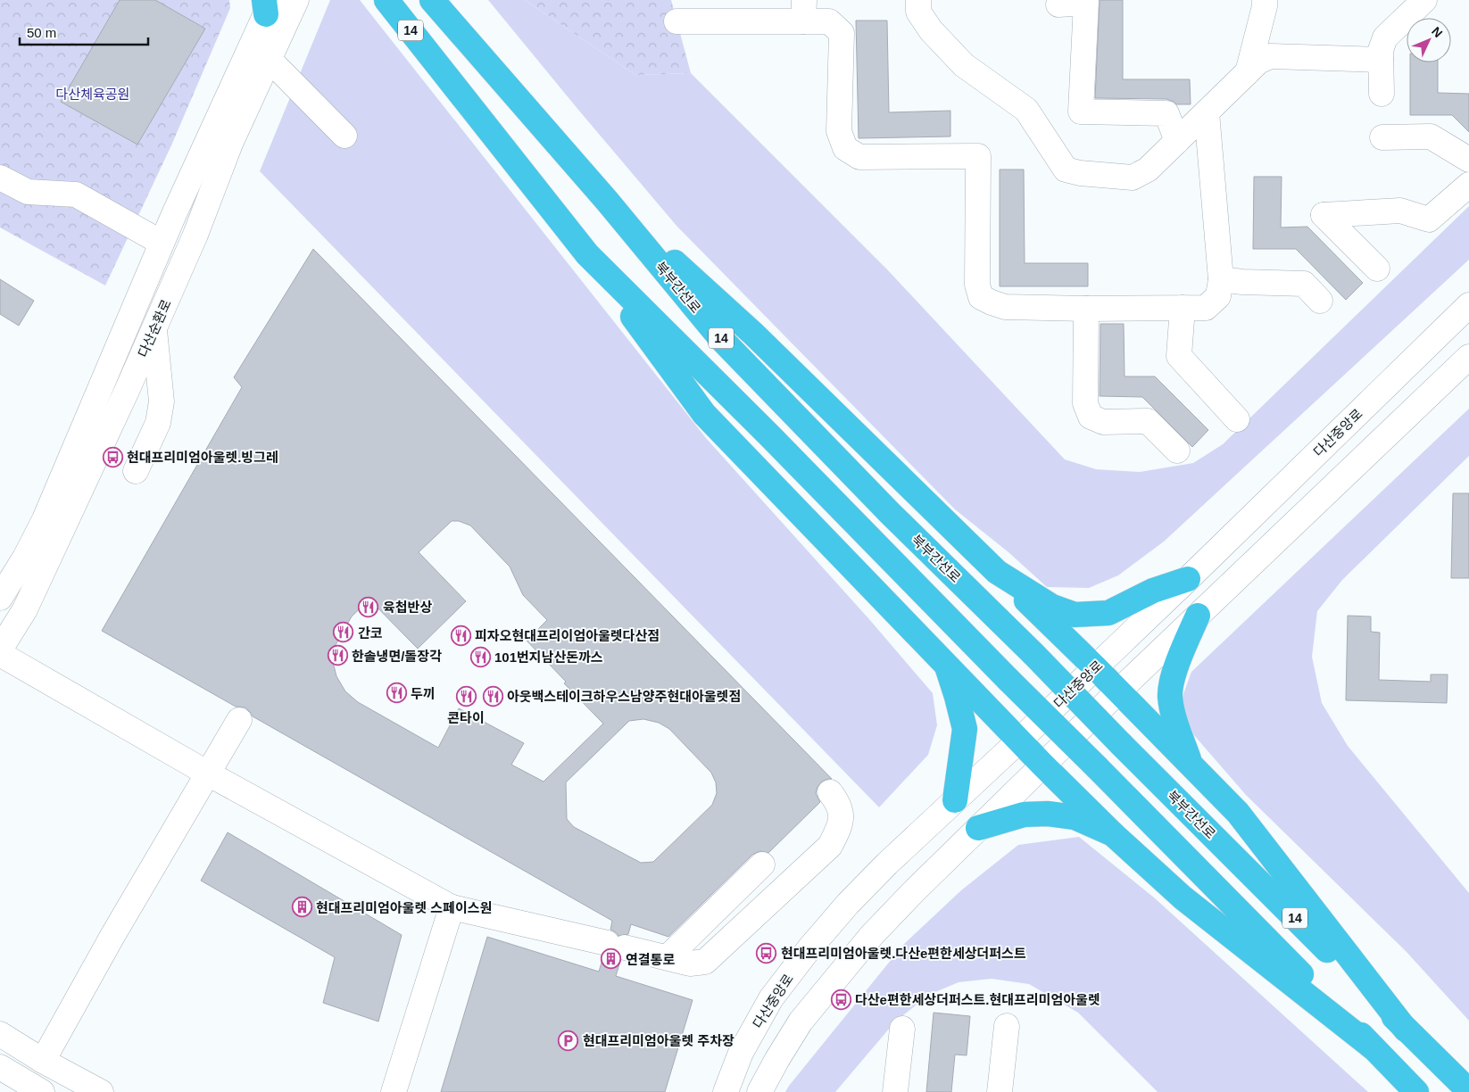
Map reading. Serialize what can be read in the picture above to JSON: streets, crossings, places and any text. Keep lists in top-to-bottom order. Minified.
{"streets":{"highway":["14","북부간선로"],"street":["다산순환로","다산중앙로"]},"parks":["다산체육공원"],"places":{"bus stop":["현대프리미엄아울렛.빙그레","현대프리미엄아울렛.다산e편한세상더퍼스트","다산e편한세상더퍼스트.현대프리미엄아울렛"],"restaurant":["육첩반상","간코","피자오현대프리이엄아울렛다산점","한솔냉면/돌장각","101번지남산돈까스","두끼","아웃백스테이크하우스남양주현대아울렛점","콘타이"],"building":["현대프리미엄아울렛 스페이스원","연결통로"],"parking":["현대프리미엄아울렛 주차장"]},"scale_bar":"50 m","north":"top right"}
